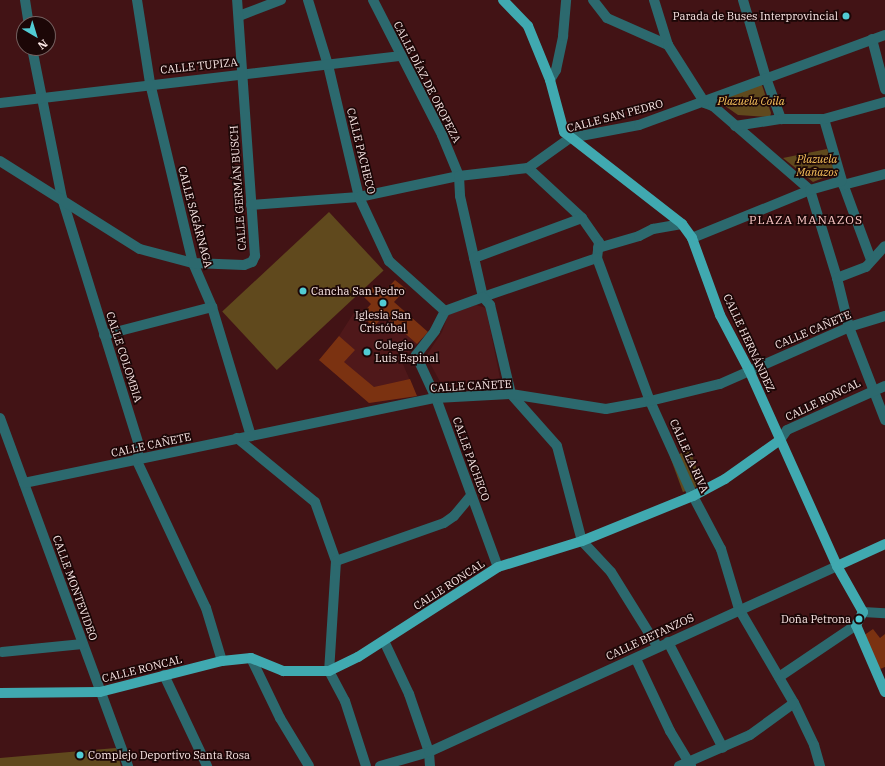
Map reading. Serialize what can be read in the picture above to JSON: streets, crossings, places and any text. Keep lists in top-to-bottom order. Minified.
{"streets":{"main road":["CALLE HERNÁNDEZ","CALLE RONCAL","CALLE BETANZOS"],"street":["CALLE TUPIZA","CALLE DÍAZ DE OROPEZA","CALLE SAN PEDRO","CALLE PACHECO","CALLE GERMÁN BUSCH","CALLE SAGÁRNAGA","CALLE CAÑETE","CALLE COLOMBIA","CALLE LA RIVA","CALLE MONTEVIDEO"]},"crossings":[["CALLE TUPIZA","CALLE DÍAZ DE OROPEZA"],["CALLE TUPIZA","CALLE PACHECO"],["CALLE TUPIZA","CALLE GERMÁN BUSCH"],["CALLE TUPIZA","CALLE SAGÁRNAGA"],["CALLE TUPIZA","CALLE COLOMBIA"],["CALLE DÍAZ DE OROPEZA","CALLE SAN PEDRO"],["CALLE DÍAZ DE OROPEZA","CALLE CAÑETE"],["CALLE SAN PEDRO","CALLE PACHECO"],["CALLE SAN PEDRO","CALLE GERMÁN BUSCH"],["CALLE SAN PEDRO","CALLE HERNÁNDEZ"],["CALLE SAN PEDRO","CALLE LA RIVA"],["CALLE PACHECO","CALLE CAÑETE"],["CALLE PACHECO","CALLE RONCAL"],["CALLE GERMÁN BUSCH","CALLE SAGÁRNAGA"],["CALLE GERMÁN BUSCH","CALLE COLOMBIA"],["CALLE SAGÁRNAGA","CALLE CAÑETE"],["CALLE CAÑETE","CALLE HERNÁNDEZ"],["CALLE CAÑETE","CALLE COLOMBIA"],["CALLE CAÑETE","CALLE LA RIVA"],["CALLE CAÑETE","CALLE MONTEVIDEO"],["CALLE HERNÁNDEZ","CALLE RONCAL"],["CALLE HERNÁNDEZ","CALLE BETANZOS"],["CALLE COLOMBIA","CALLE RONCAL"],["CALLE RONCAL","CALLE LA RIVA"],["CALLE RONCAL","CALLE MONTEVIDEO"],["CALLE LA RIVA","CALLE BETANZOS"]],"districts":["PLAZA MANAZOS"],"parks":["Plazuela Coila","Plazuela Mañazos"],"places":["Parada de Buses Interprovincial","Cancha San Pedro","Iglesia San Cristóbal","Colegio Luis Espinal","Doña Petrona","Complejo Deportivo Santa Rosa"],"north":"bottom right"}
